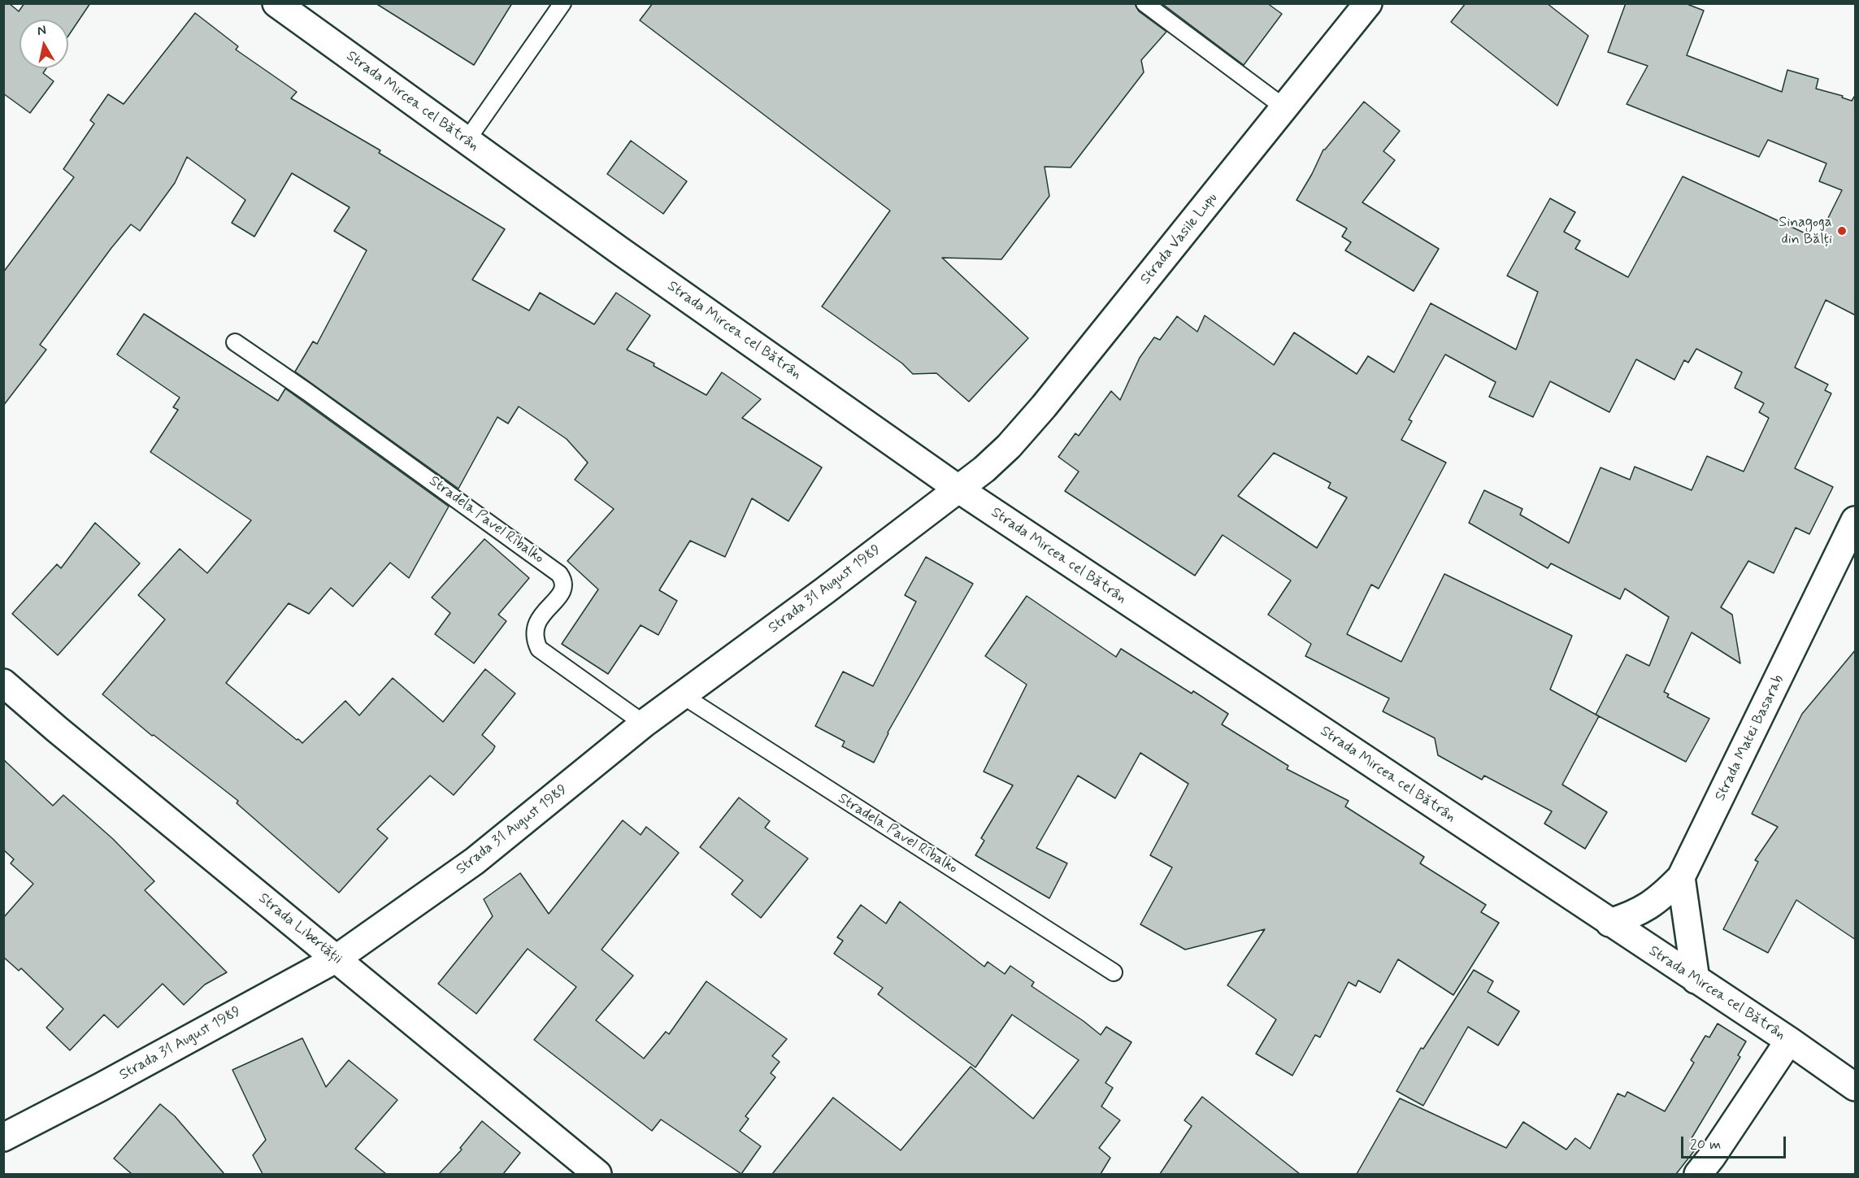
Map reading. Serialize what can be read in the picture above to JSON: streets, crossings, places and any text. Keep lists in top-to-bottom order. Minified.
{"streets":{"street":["Strada Mircea cel Bătrân","Strada Vasile Lupu","Strada 31 August 1989","Strada Matei Basarab","Strada Libertății"],"lane":["Stradela Pavel Rîbalko"]},"crossings":[["Strada Mircea cel Bătrân","Strada 31 August 1989"],["Strada Mircea cel Bătrân","Strada Matei Basarab"],["Strada Vasile Lupu","Strada 31 August 1989"],["Stradela Pavel Rîbalko","Strada 31 August 1989"],["Strada 31 August 1989","Strada Libertății"]],"places":["Sinagoga din Bălți"],"scale_bar":"20 m","north":"top"}
